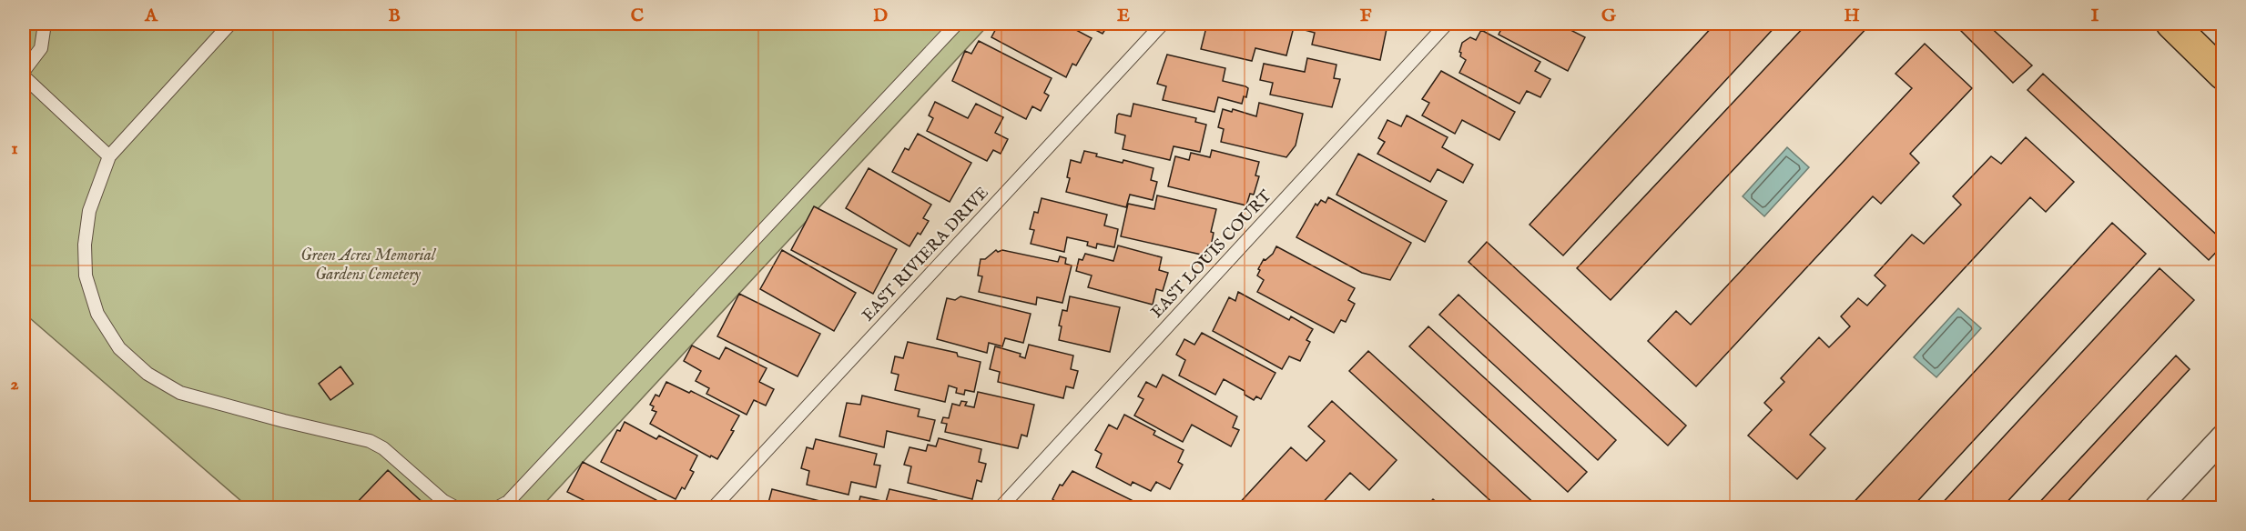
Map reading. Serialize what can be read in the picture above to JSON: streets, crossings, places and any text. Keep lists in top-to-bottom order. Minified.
{"streets":{"lane":["EAST RIVIERA DRIVE","EAST LOUIS COURT"]},"parks":["Green Acres Memorial Gardens Cemetery"],"grid":{"columns":["A","B","C","D","E","F","G","H","I"],"rows":["1","2"]}}
